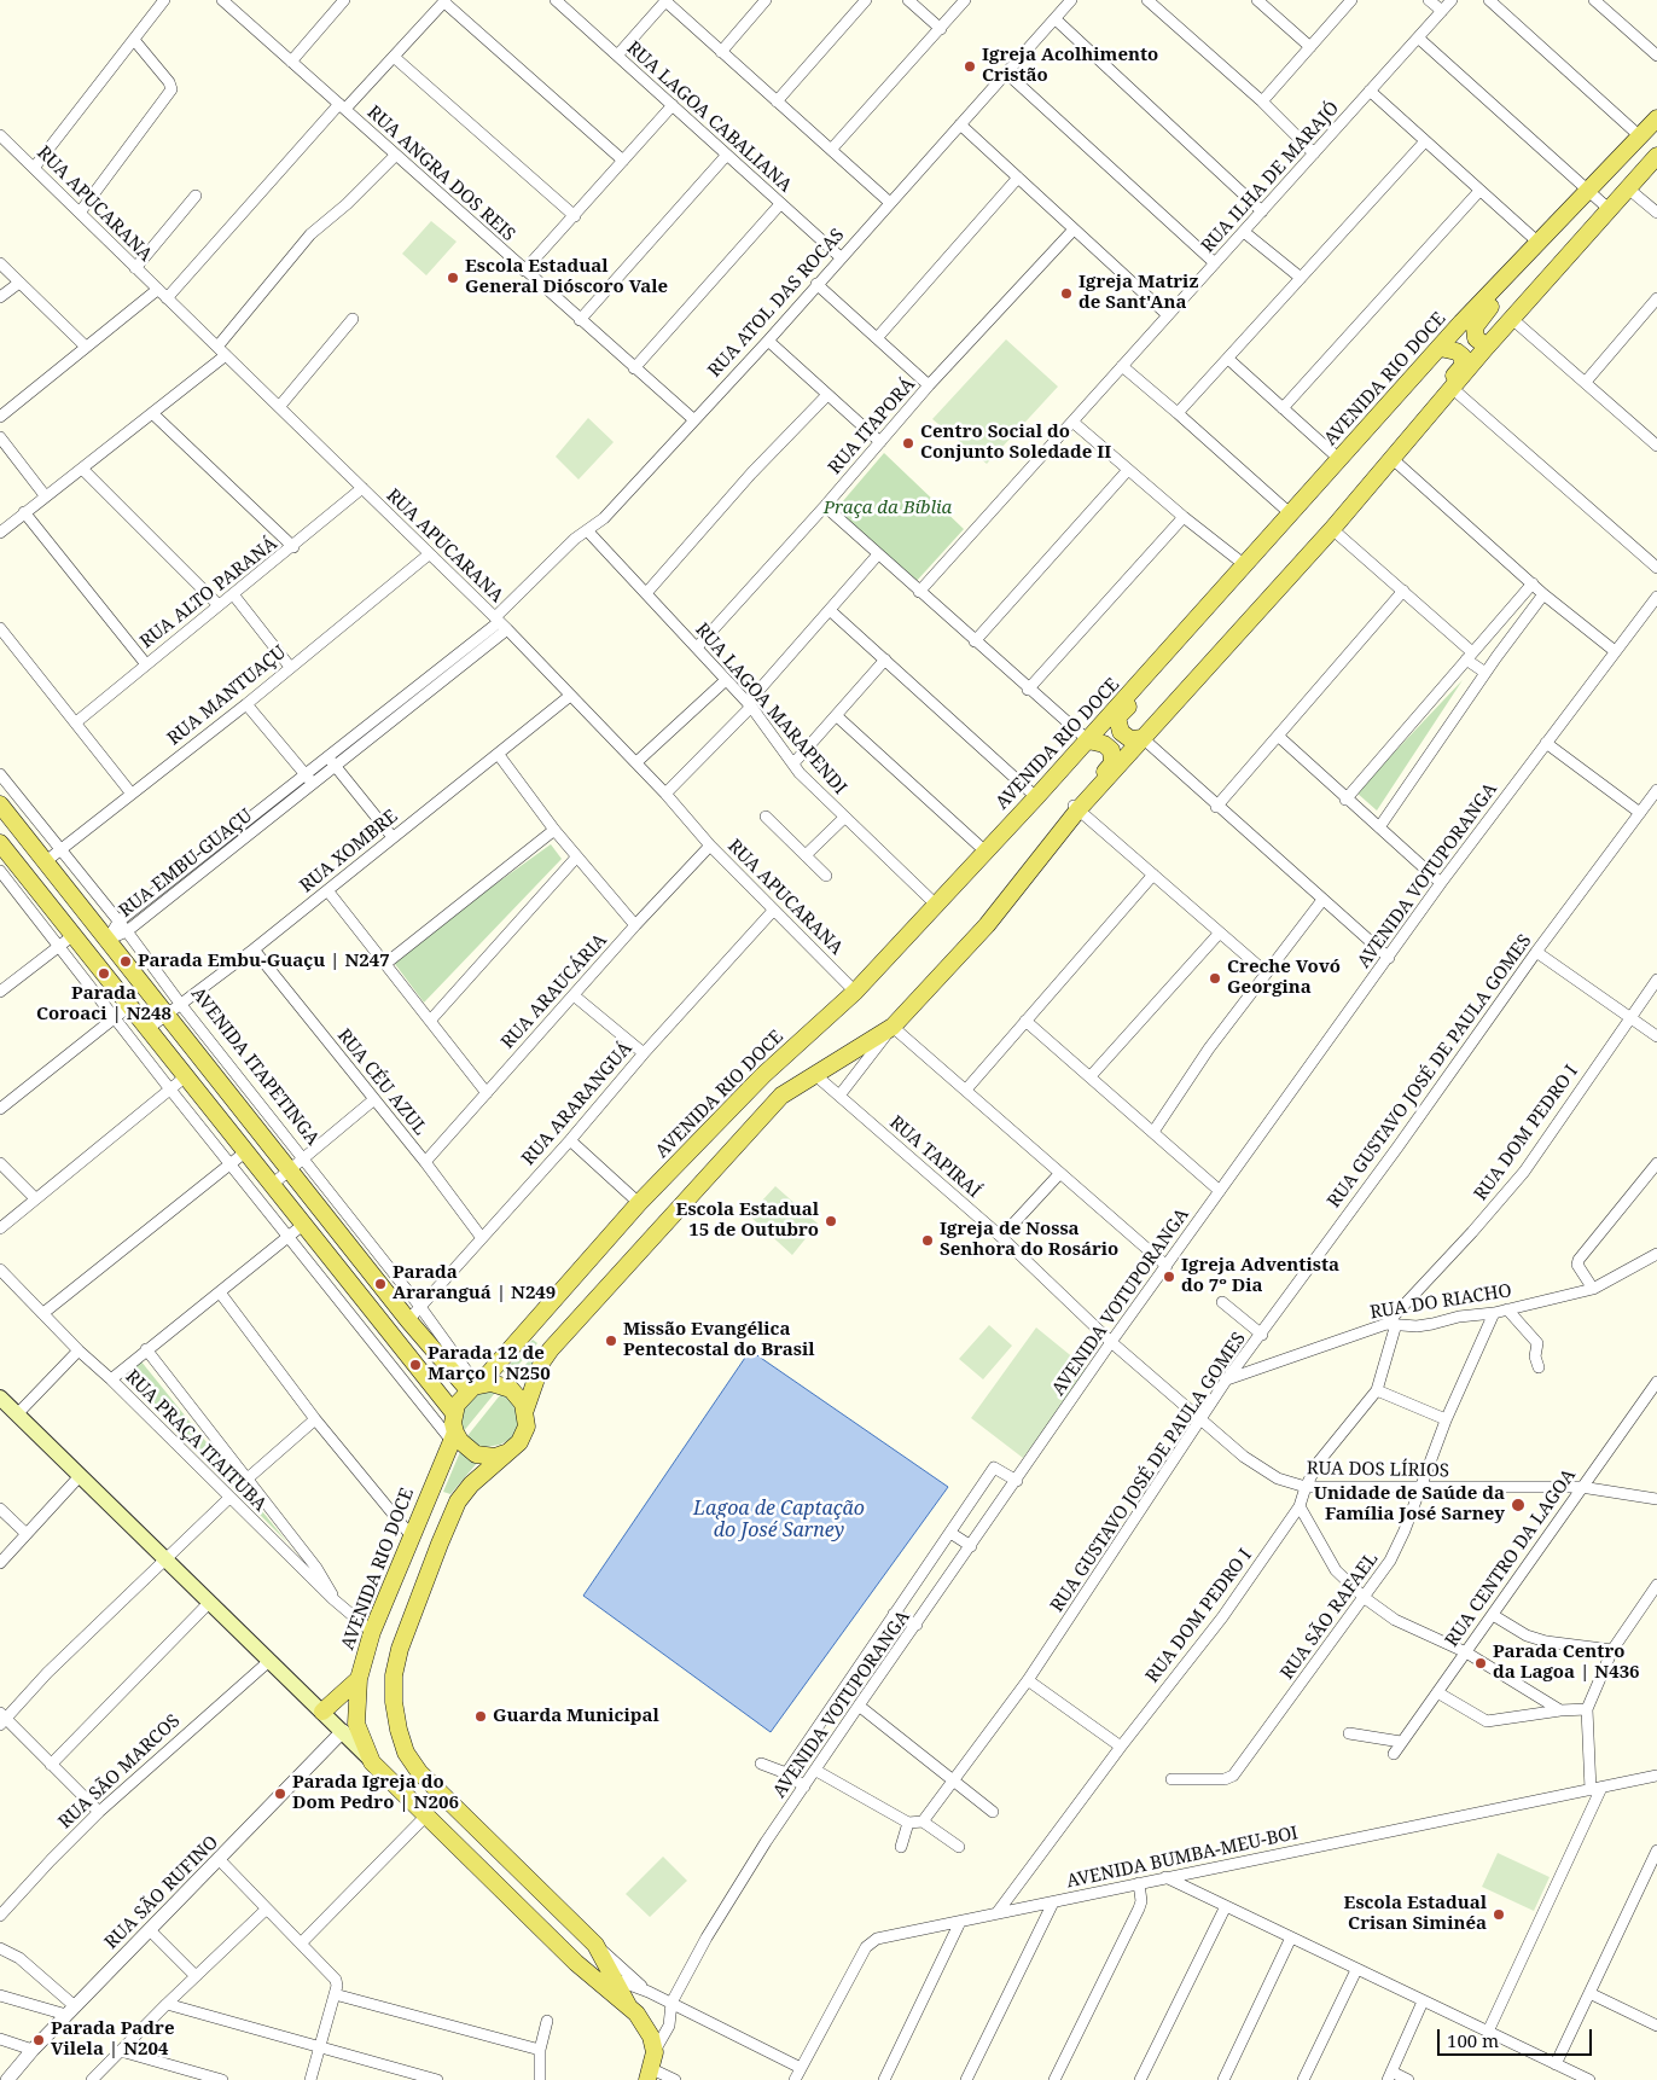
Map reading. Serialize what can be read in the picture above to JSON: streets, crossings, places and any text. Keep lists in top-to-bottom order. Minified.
{"streets":{"main road":["AVENIDA RIO DOCE","AVENIDA ITAPETINGA"],"street":["RUA LAGOA CABALIANA","RUA ANGRA DOS REIS","RUA ILHA DE MARAJÓ","RUA APUCARANA","RUA ATOL DAS ROCAS","RUA ITAPORÁ","RUA ALTO PARANÁ","RUA MANTUAÇU","RUA LAGOA MARAPENDI","RUA XOMBRE","RUA EMBU-GUAÇU","AVENIDA VOTUPORANGA","RUA ARAUCÁRIA","RUA GUSTAVO JOSÉ DE PAULA GOMES","RUA CÉU AZUL","RUA ARARANGUÁ","RUA DOM PEDRO I","RUA TAPIRAÍ","RUA DO RIACHO","RUA PRAÇA ITAITUBA","RUA DOS LÍRIOS","RUA CENTRO DA LAGOA","RUA SÃO RAFAEL","RUA SÃO MARCOS","AVENIDA BUMBA-MEU-BOI","RUA SÃO RUFINO"]},"crossings":[["RUA LAGOA CABALIANA","RUA ATOL DAS ROCAS"],["RUA ANGRA DOS REIS","RUA ATOL DAS ROCAS"],["RUA APUCARANA","RUA ATOL DAS ROCAS"],["RUA APUCARANA","AVENIDA RIO DOCE"],["RUA APUCARANA","RUA ALTO PARANÁ"],["RUA APUCARANA","RUA MANTUAÇU"],["RUA APUCARANA","RUA XOMBRE"],["RUA APUCARANA","RUA EMBU-GUAÇU"],["RUA APUCARANA","RUA ARAUCÁRIA"],["RUA APUCARANA","RUA ARARANGUÁ"],["RUA ATOL DAS ROCAS","RUA LAGOA MARAPENDI"],["RUA ATOL DAS ROCAS","RUA EMBU-GUAÇU"],["AVENIDA RIO DOCE","RUA LAGOA MARAPENDI"],["AVENIDA RIO DOCE","AVENIDA VOTUPORANGA"],["AVENIDA RIO DOCE","AVENIDA ITAPETINGA"],["AVENIDA RIO DOCE","RUA TAPIRAÍ"],["AVENIDA RIO DOCE","RUA PRAÇA ITAITUBA"],["AVENIDA RIO DOCE","AVENIDA BUMBA-MEU-BOI"],["RUA ITAPORÁ","RUA LAGOA MARAPENDI"],["RUA MANTUAÇU","AVENIDA ITAPETINGA"],["RUA XOMBRE","AVENIDA ITAPETINGA"],["RUA XOMBRE","RUA CÉU AZUL"],["RUA EMBU-GUAÇU","AVENIDA ITAPETINGA"],["AVENIDA VOTUPORANGA","RUA TAPIRAÍ"],["AVENIDA VOTUPORANGA","RUA DOS LÍRIOS"],["RUA ARAUCÁRIA","RUA CÉU AZUL"],["AVENIDA ITAPETINGA","RUA ARARANGUÁ"],["RUA GUSTAVO JOSÉ DE PAULA GOMES","RUA DO RIACHO"],["RUA GUSTAVO JOSÉ DE PAULA GOMES","RUA DOS LÍRIOS"],["RUA CÉU AZUL","RUA ARARANGUÁ"],["RUA DOM PEDRO I","RUA DO RIACHO"],["RUA DOM PEDRO I","RUA DOS LÍRIOS"],["RUA DOM PEDRO I","AVENIDA BUMBA-MEU-BOI"],["RUA TAPIRAÍ","RUA DOS LÍRIOS"],["RUA DO RIACHO","RUA SÃO RAFAEL"],["RUA DOS LÍRIOS","RUA CENTRO DA LAGOA"],["RUA DOS LÍRIOS","RUA SÃO RAFAEL"]],"water":["Lagoa de Captação do José Sarney"],"parks":["Praça da Bíblia"],"places":["Igreja Acolhimento Cristão","Escola Estadual General Dióscoro Vale","Igreja Matriz de Sant'Ana","Centro Social do Conjunto Soledade II","Parada Embu-Guaçu | N247","Parada Coroaci | N248","Creche Vovó Georgina","Escola Estadual 15 de Outubro","Igreja de Nossa Senhora do Rosário","Igreja Adventista do 7º Dia","Parada Araranguá | N249","Missão Evangélica Pentecostal do Brasil","Parada 12 de Março | N250","Unidade de Saúde da Família José Sarney","Parada Centro da Lagoa | N436","Guarda Municipal","Parada Igreja do Dom Pedro | N206","Escola Estadual Crisan Siminéa","Parada Padre Vilela | N204"],"scale_bar":"100 m"}
